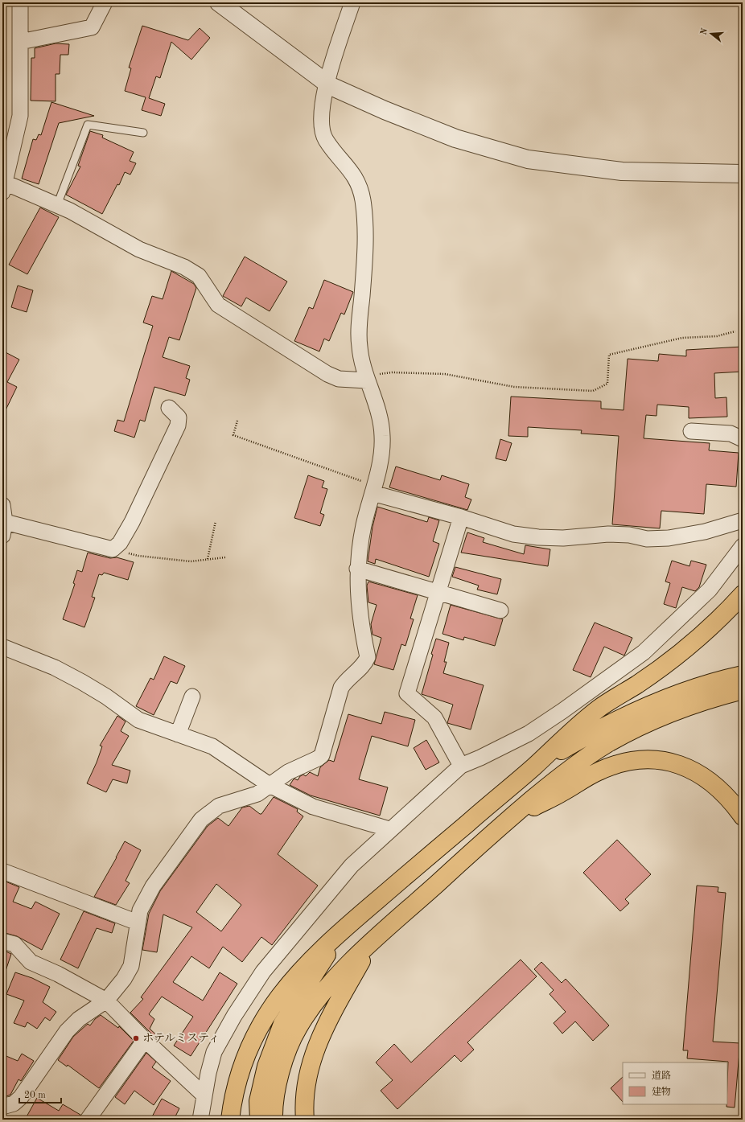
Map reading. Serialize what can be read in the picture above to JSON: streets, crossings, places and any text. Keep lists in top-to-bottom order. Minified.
{"places":["ホテルミスティ"],"legend":["道路","建物"],"scale_bar":"20 m","north":"left"}
